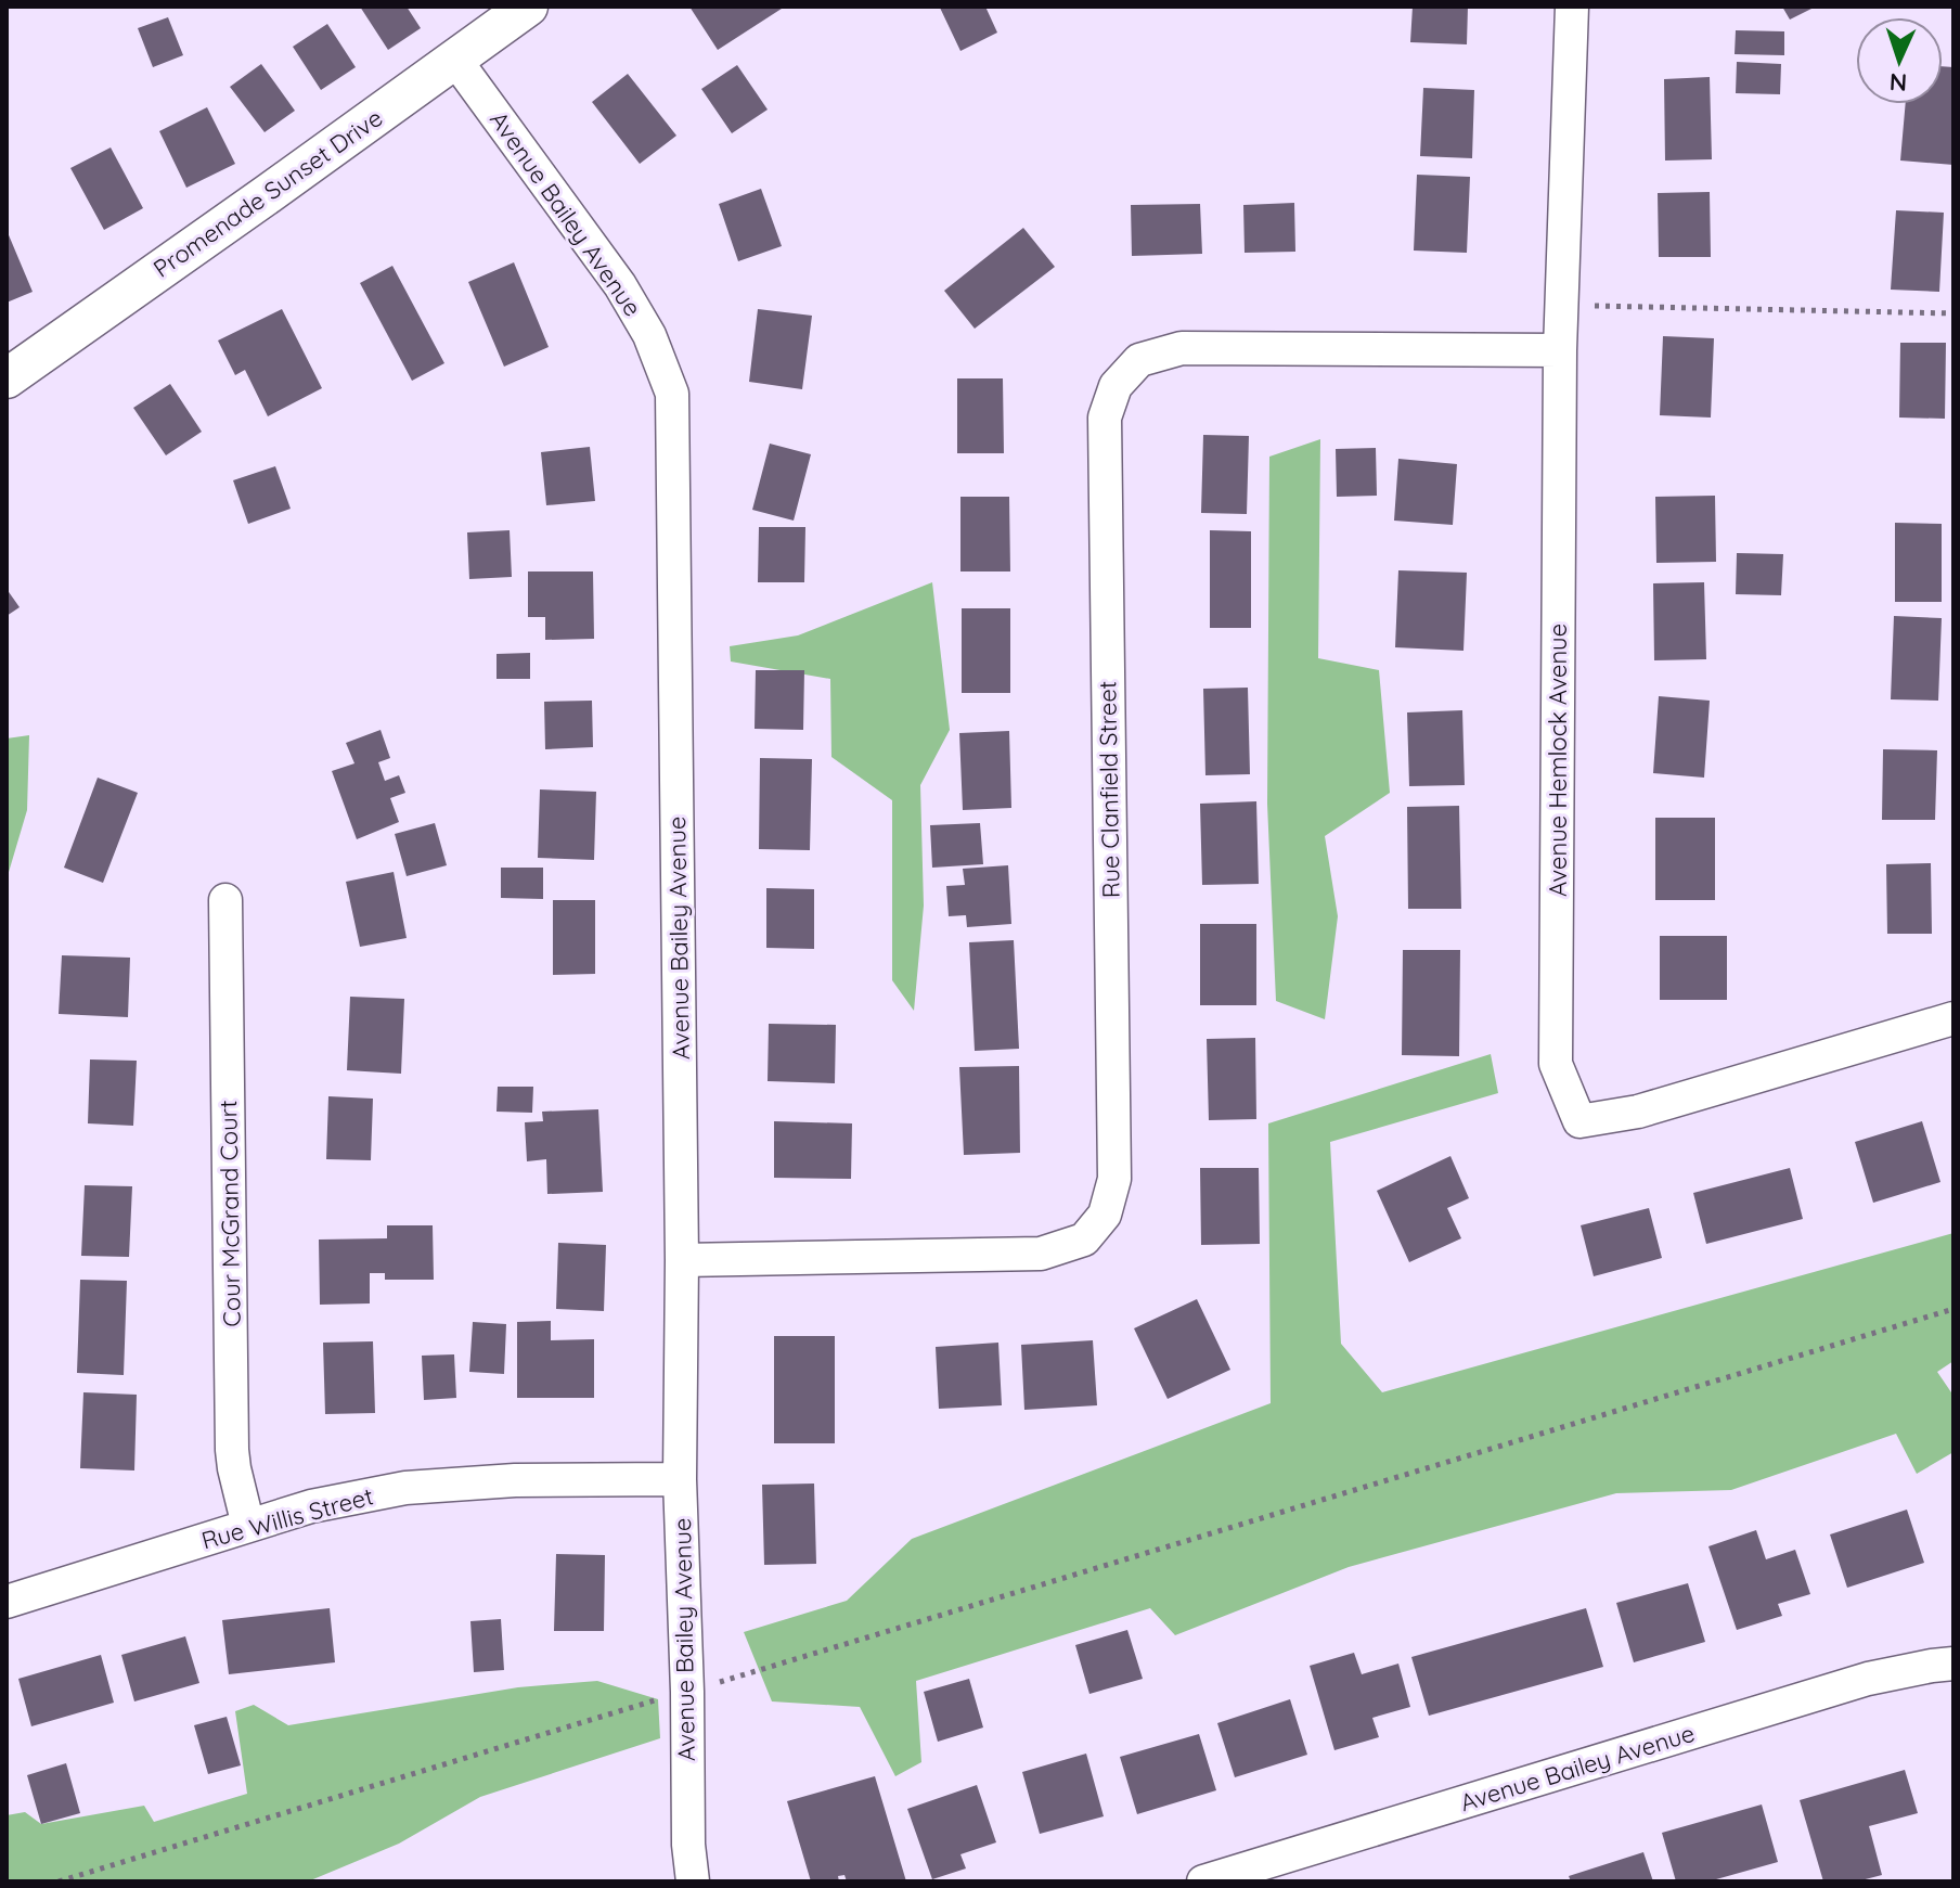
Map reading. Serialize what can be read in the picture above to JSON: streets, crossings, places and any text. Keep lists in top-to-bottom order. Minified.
{"streets":{"street":["Promenade Sunset Drive","Avenue Bailey Avenue","Avenue Hemlock Avenue","Rue Clanfield Street","Cour McGrand Court","Rue Willis Street"]},"crossings":[["Promenade Sunset Drive","Avenue Bailey Avenue"],["Avenue Bailey Avenue","Rue Clanfield Street"],["Avenue Bailey Avenue","Rue Willis Street"],["Avenue Hemlock Avenue","Rue Clanfield Street"],["Cour McGrand Court","Rue Willis Street"]],"north":"bottom"}
